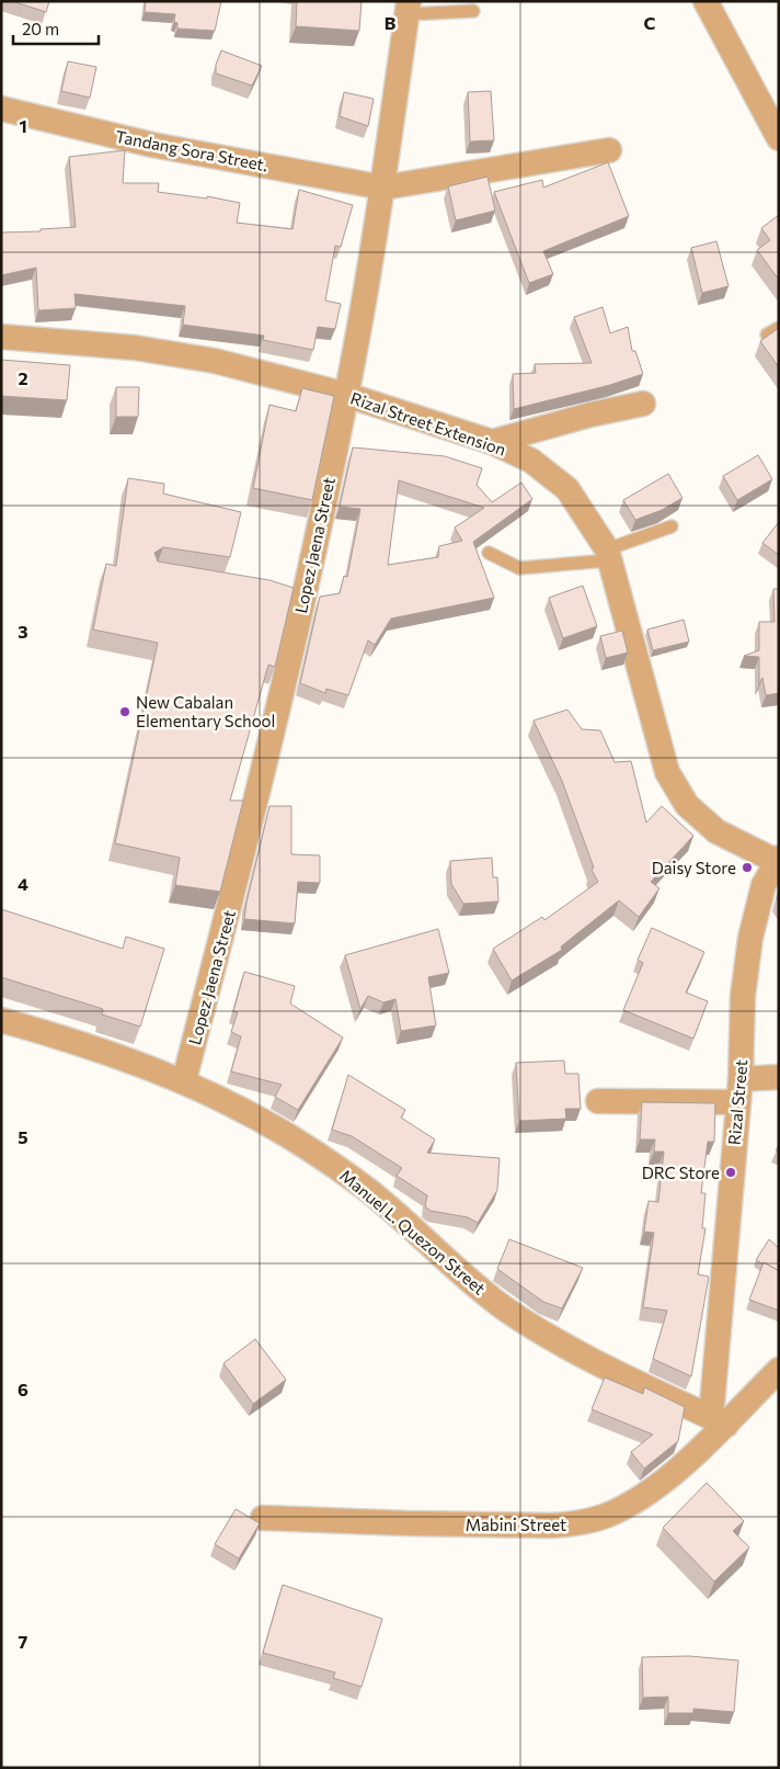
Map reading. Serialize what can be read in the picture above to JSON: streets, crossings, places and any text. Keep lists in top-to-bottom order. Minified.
{"streets":{"street":["Tandang Sora Street.","Rizal Street Extension","Lopez Jaena Street","Rizal Street","Manuel L. Quezon Street","Mabini Street"]},"crossings":[["Tandang Sora Street.","Lopez Jaena Street"],["Rizal Street Extension","Lopez Jaena Street"],["Rizal Street Extension","Rizal Street"],["Lopez Jaena Street","Manuel L. Quezon Street"],["Rizal Street","Manuel L. Quezon Street"],["Rizal Street","Mabini Street"],["Manuel L. Quezon Street","Mabini Street"]],"places":["New Cabalan Elementary School","Daisy Store","DRC Store"],"scale_bar":"20 m","grid":{"columns":["B","C"],"rows":["1","2","3","4","5","6","7"]}}
